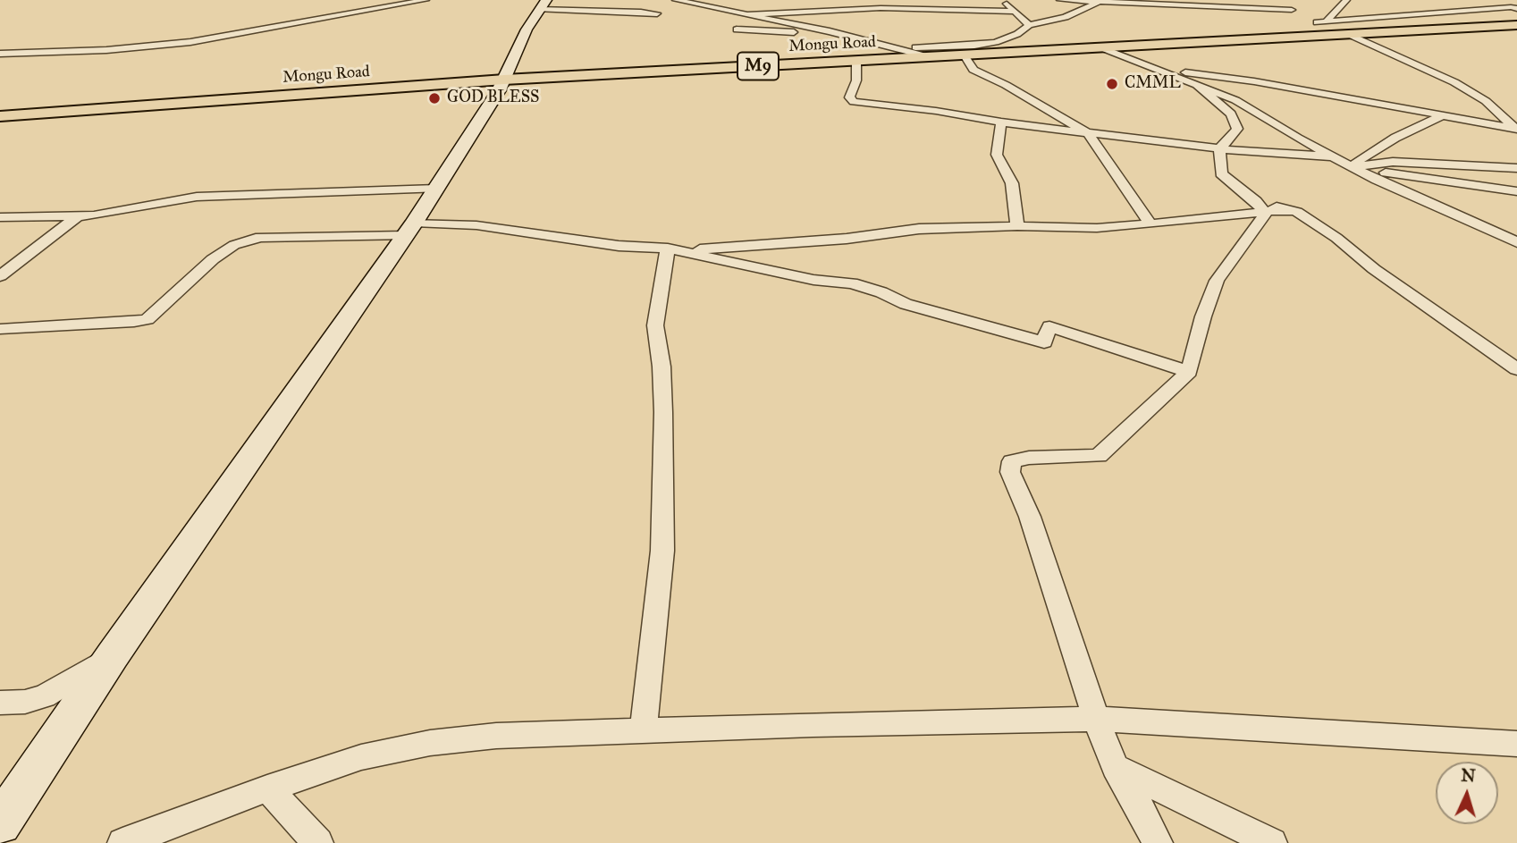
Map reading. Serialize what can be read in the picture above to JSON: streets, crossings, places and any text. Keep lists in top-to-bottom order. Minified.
{"streets":{"main road":["Mongu Road","M9"]},"places":["CMML","GOD BLESS"],"north":"top"}
